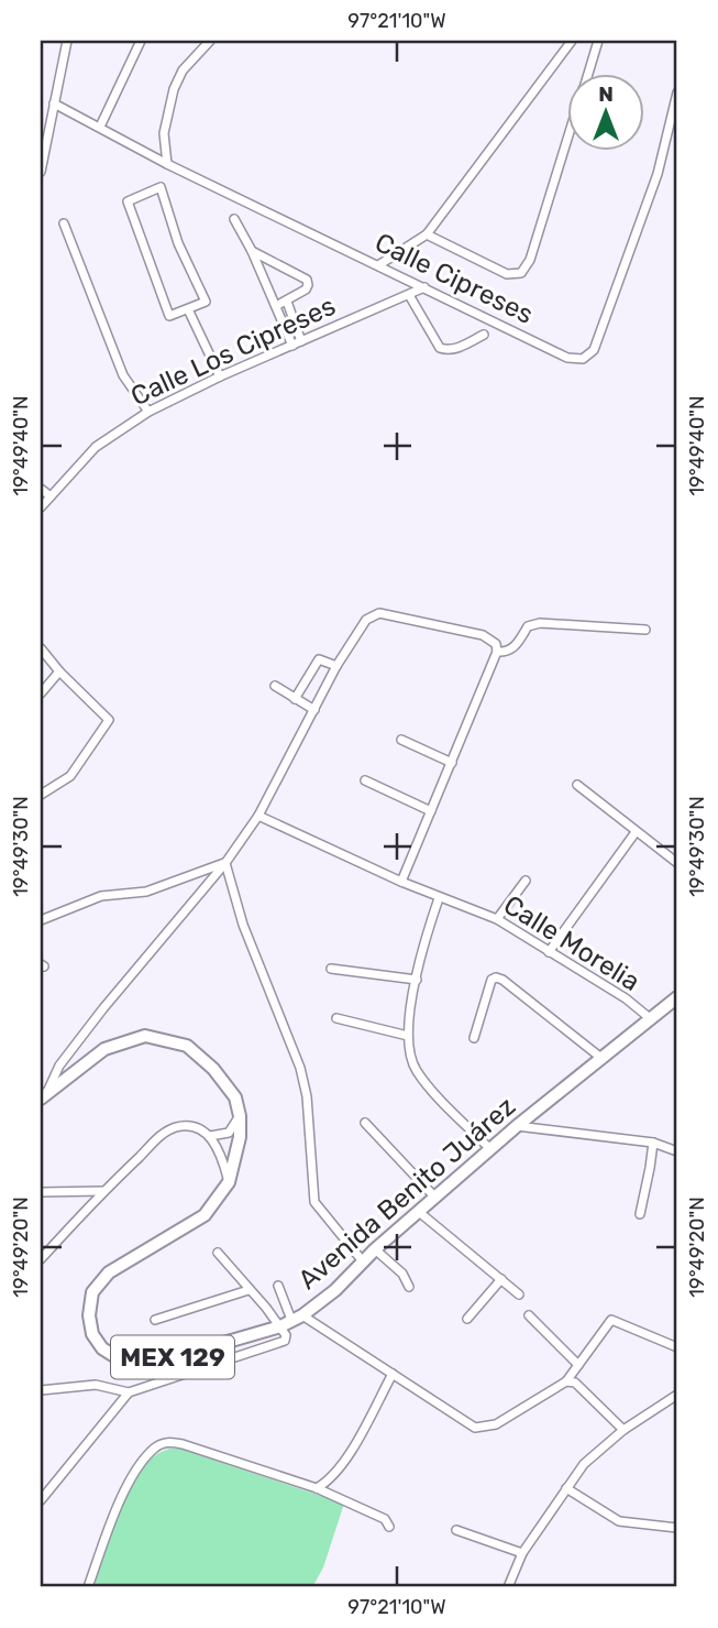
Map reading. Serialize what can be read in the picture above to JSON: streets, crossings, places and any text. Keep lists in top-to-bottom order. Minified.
{"streets":{"main road":["Avenida Benito Juárez","MEX 129"],"street":["Calle Cipreses","Calle Los Cipreses","Calle Morelia"]},"crossings":[["Calle Cipreses","Calle Los Cipreses"],["Calle Morelia","Avenida Benito Juárez"]],"north":"top","coordinates":["97°21'10\"W","19°49'40\"N","19°49'30\"N","19°49'20\"N"]}
